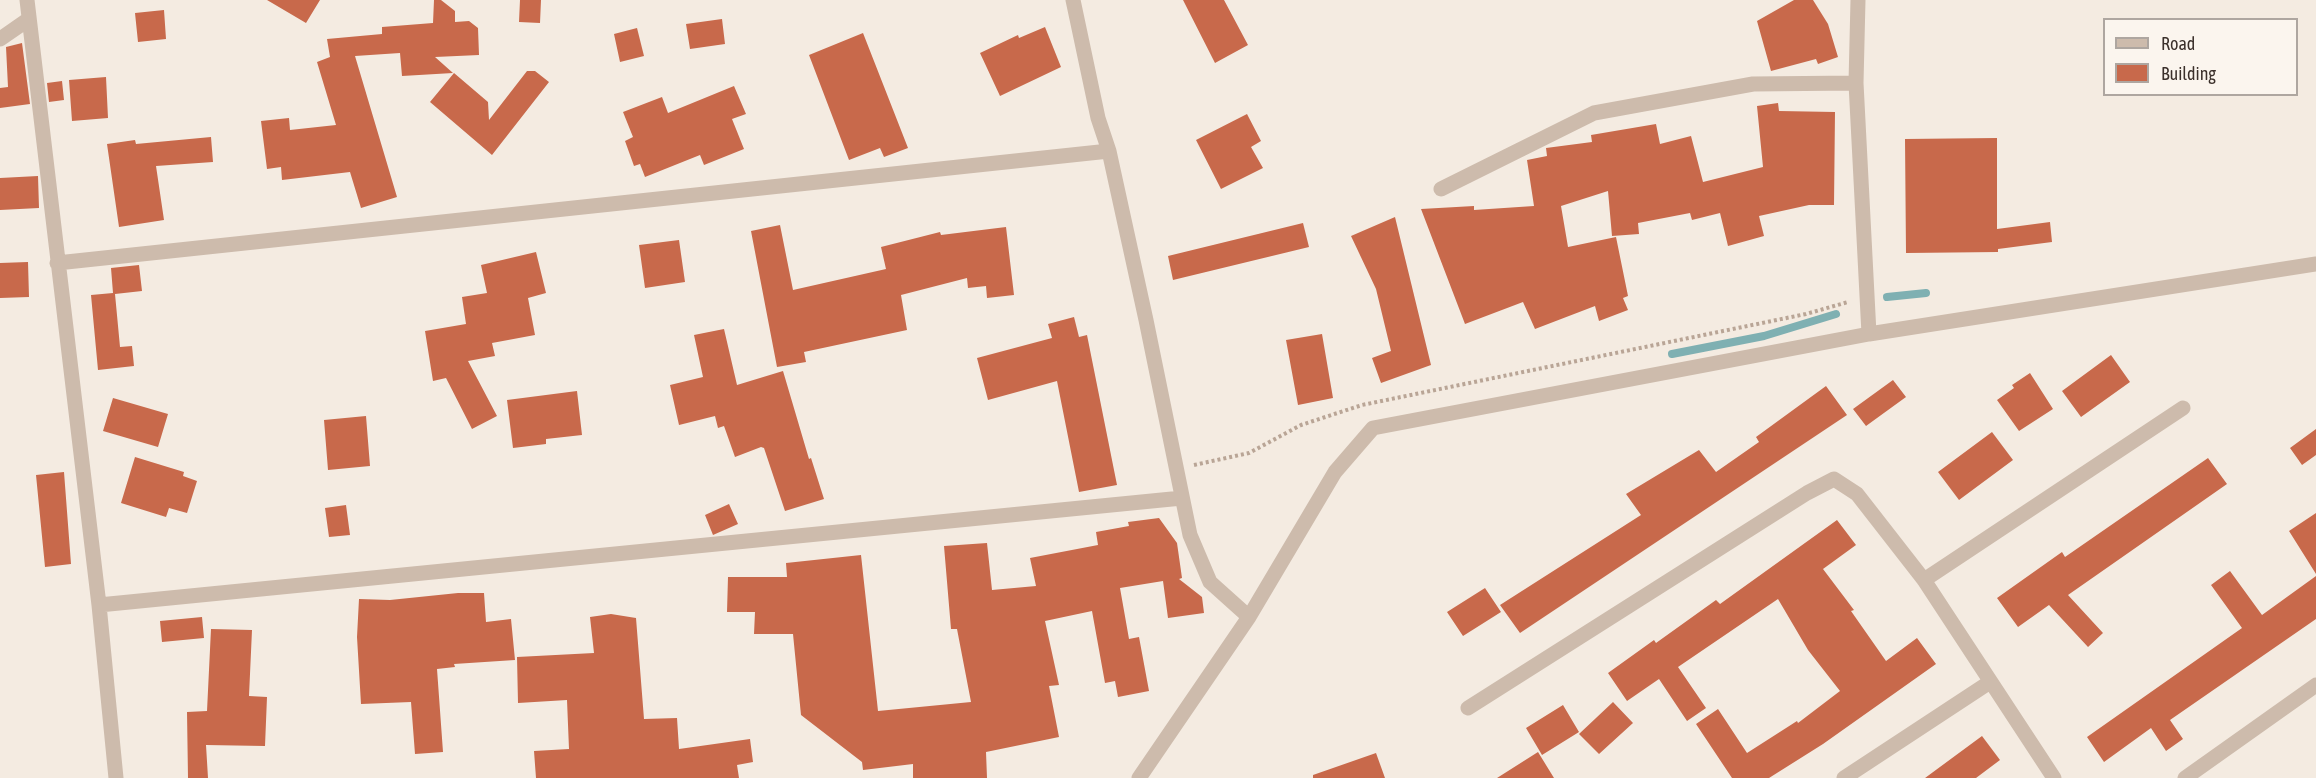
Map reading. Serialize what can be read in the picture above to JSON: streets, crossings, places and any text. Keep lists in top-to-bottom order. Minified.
{"legend":["Road","Building"]}
